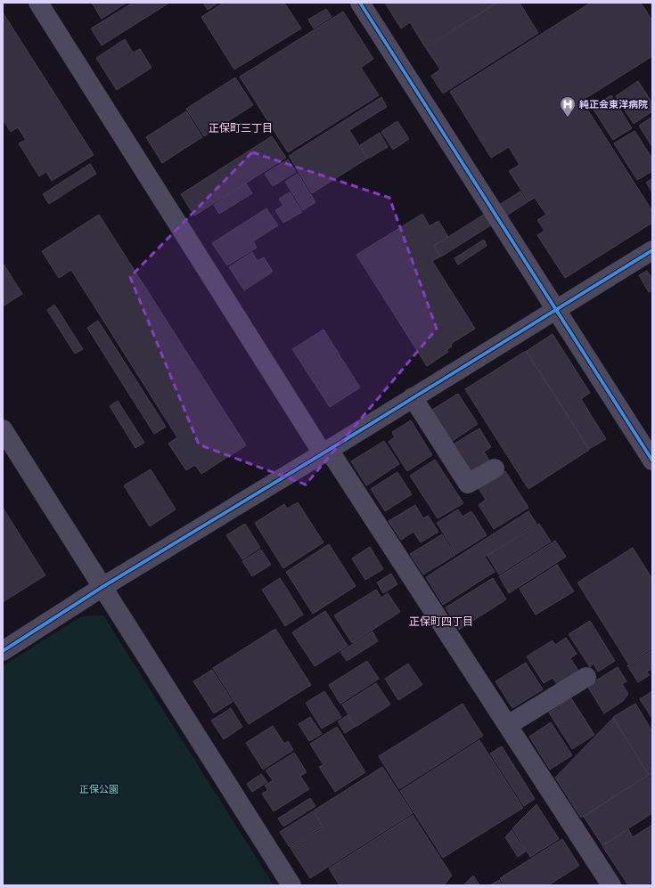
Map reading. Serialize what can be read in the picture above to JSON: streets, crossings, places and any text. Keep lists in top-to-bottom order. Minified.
{"districts":["正保町三丁目","正保町四丁目"],"parks":["正保公園"],"places":{"hospital":["純正会東洋病院"]}}
